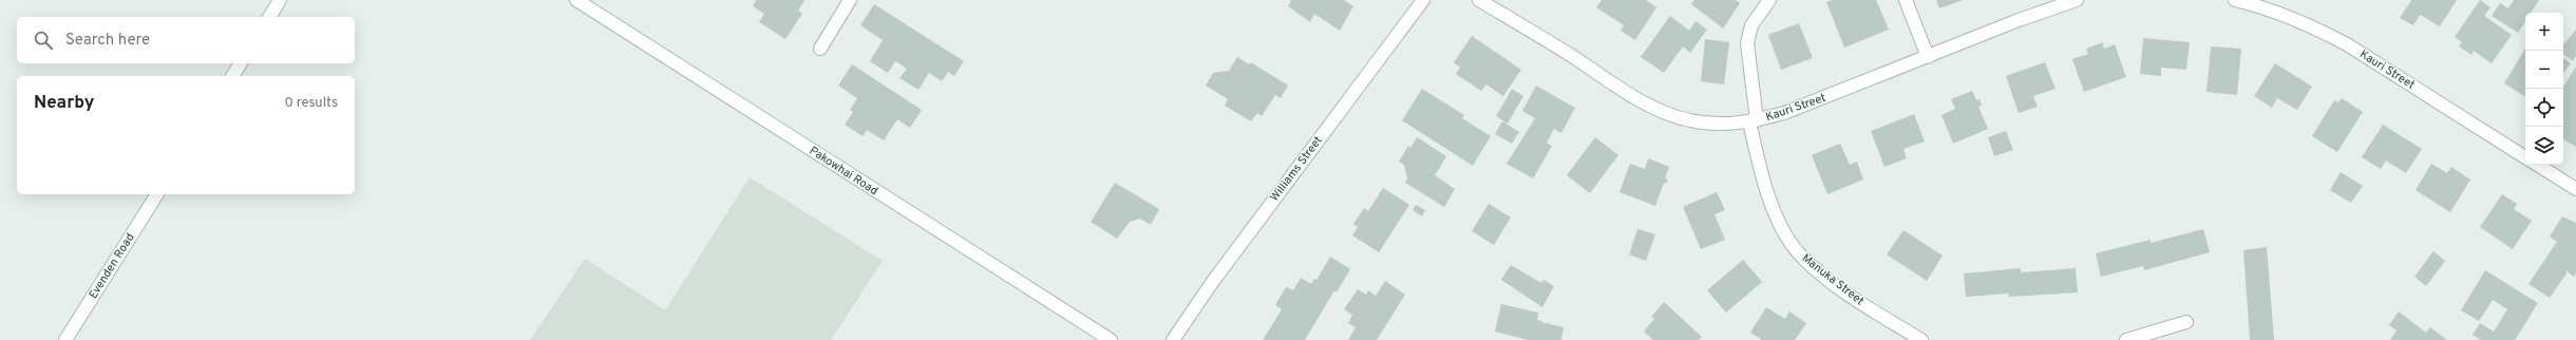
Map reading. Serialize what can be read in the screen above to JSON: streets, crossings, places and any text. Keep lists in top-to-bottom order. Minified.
{"streets":{"street":["Kauri Street","Williams Street","Pakowhai Road","Evenden Road","Manuka Street"]},"crossings":[["Kauri Street","Manuka Street"]],"page":{"map_buttons":["+","−"],"search":"Search here","heading":["Nearby","0 results"]}}
